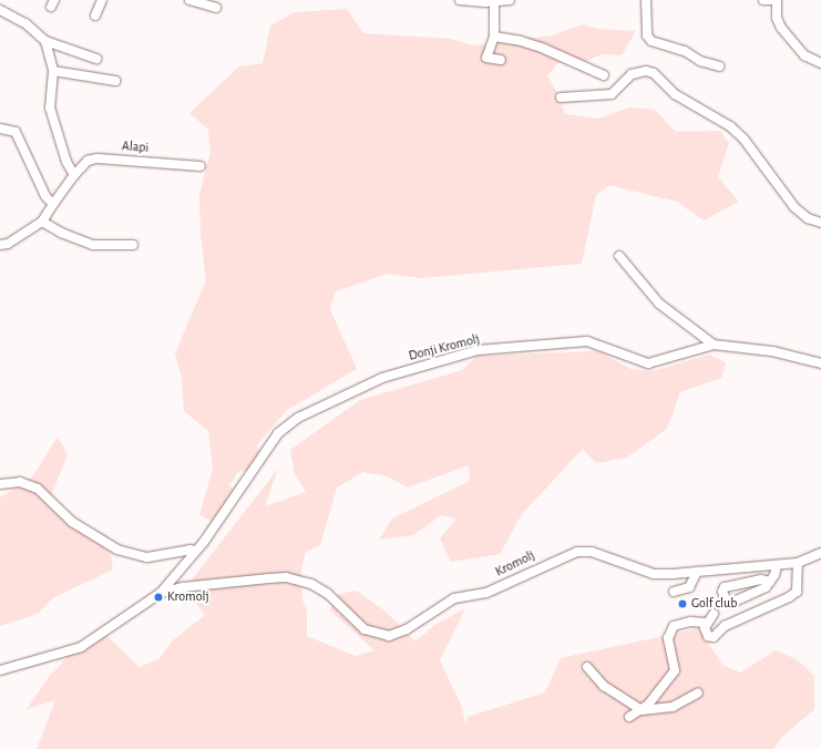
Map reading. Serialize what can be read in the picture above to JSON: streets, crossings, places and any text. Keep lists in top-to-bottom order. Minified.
{"streets":{"street":["Alapi","Donji Kromolj","Kromolj"]},"crossings":[["Donji Kromolj","Kromolj"]],"places":["Kromolj","Golf club"]}
